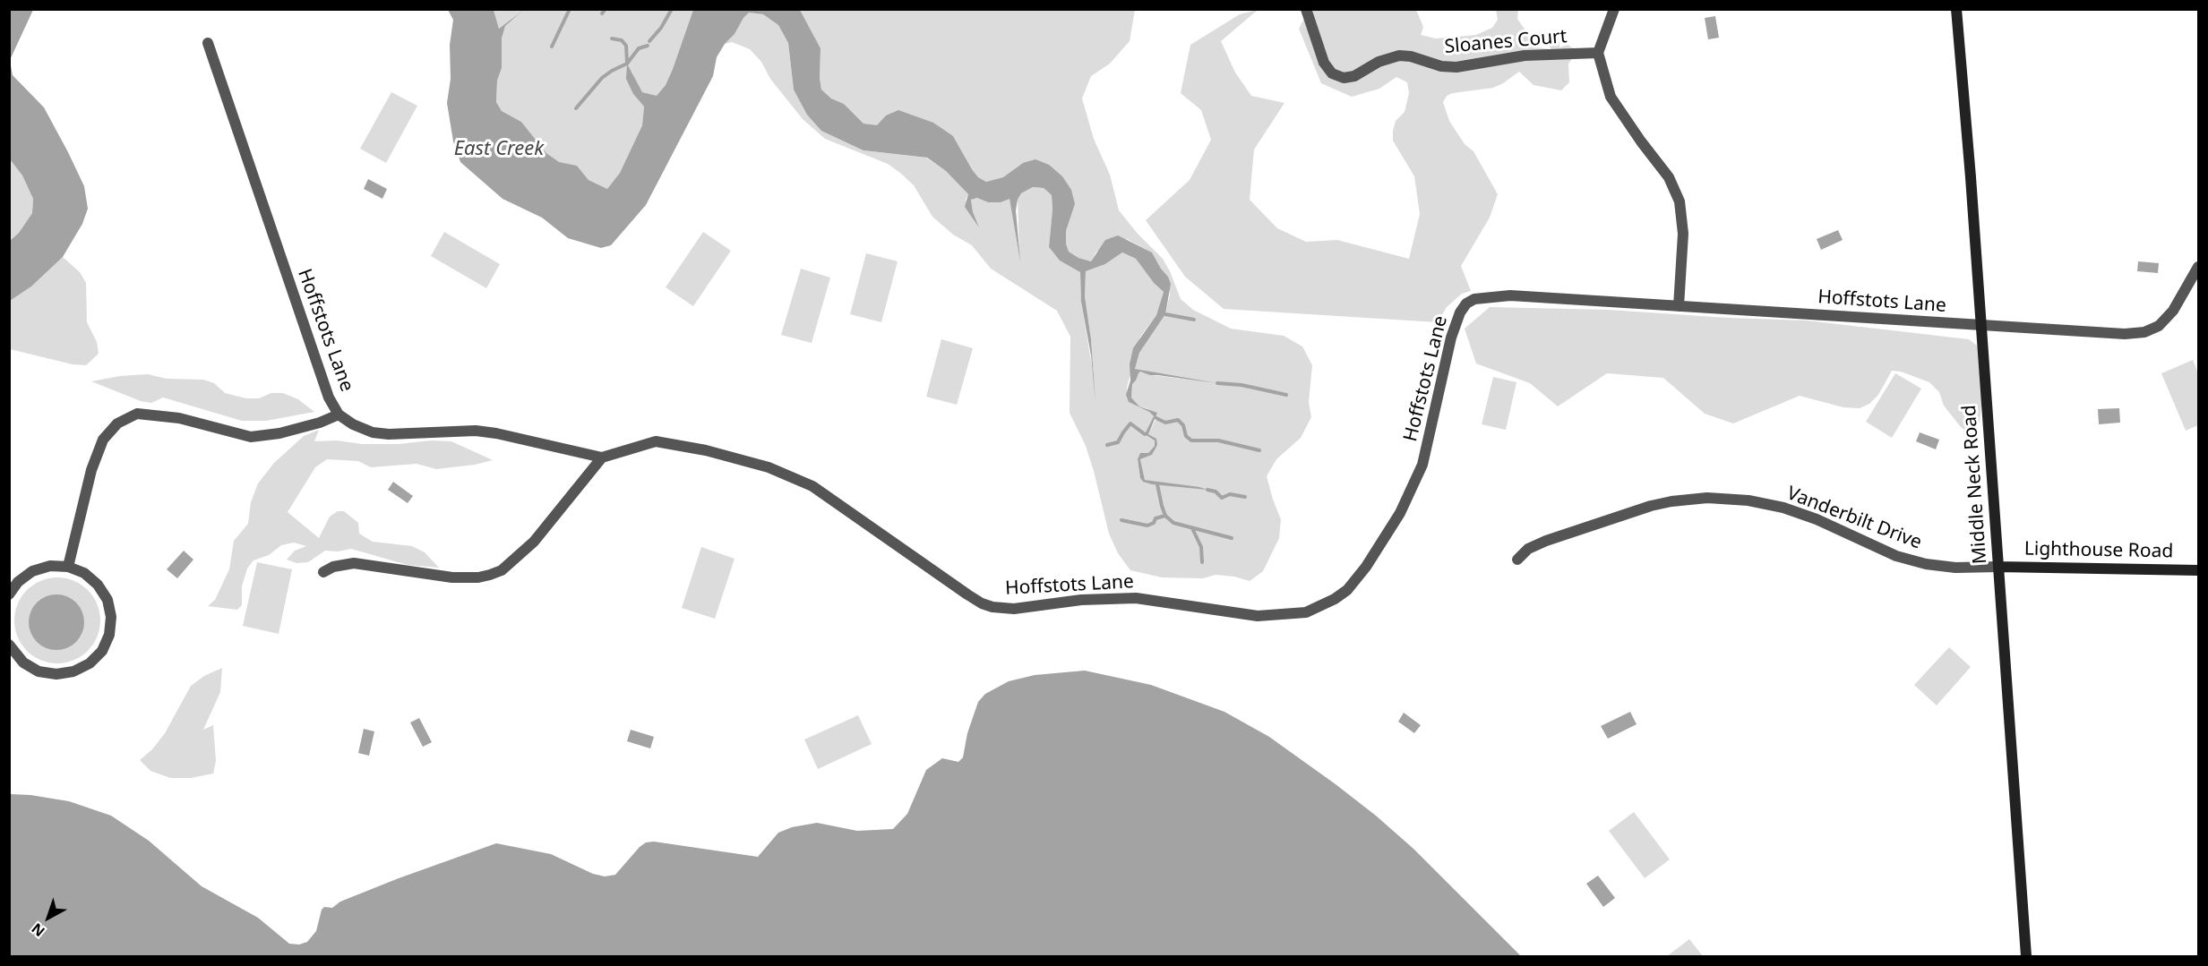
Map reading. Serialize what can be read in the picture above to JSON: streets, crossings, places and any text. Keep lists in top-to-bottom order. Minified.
{"streets":{"street":["Sloanes Court","Hoffstots Lane","Middle Neck Road","Vanderbilt Drive","Lighthouse Road"]},"crossings":[["Hoffstots Lane","Middle Neck Road"],["Middle Neck Road","Vanderbilt Drive"],["Middle Neck Road","Lighthouse Road"],["Vanderbilt Drive","Lighthouse Road"]],"water":["East Creek"],"north":"bottom left"}
